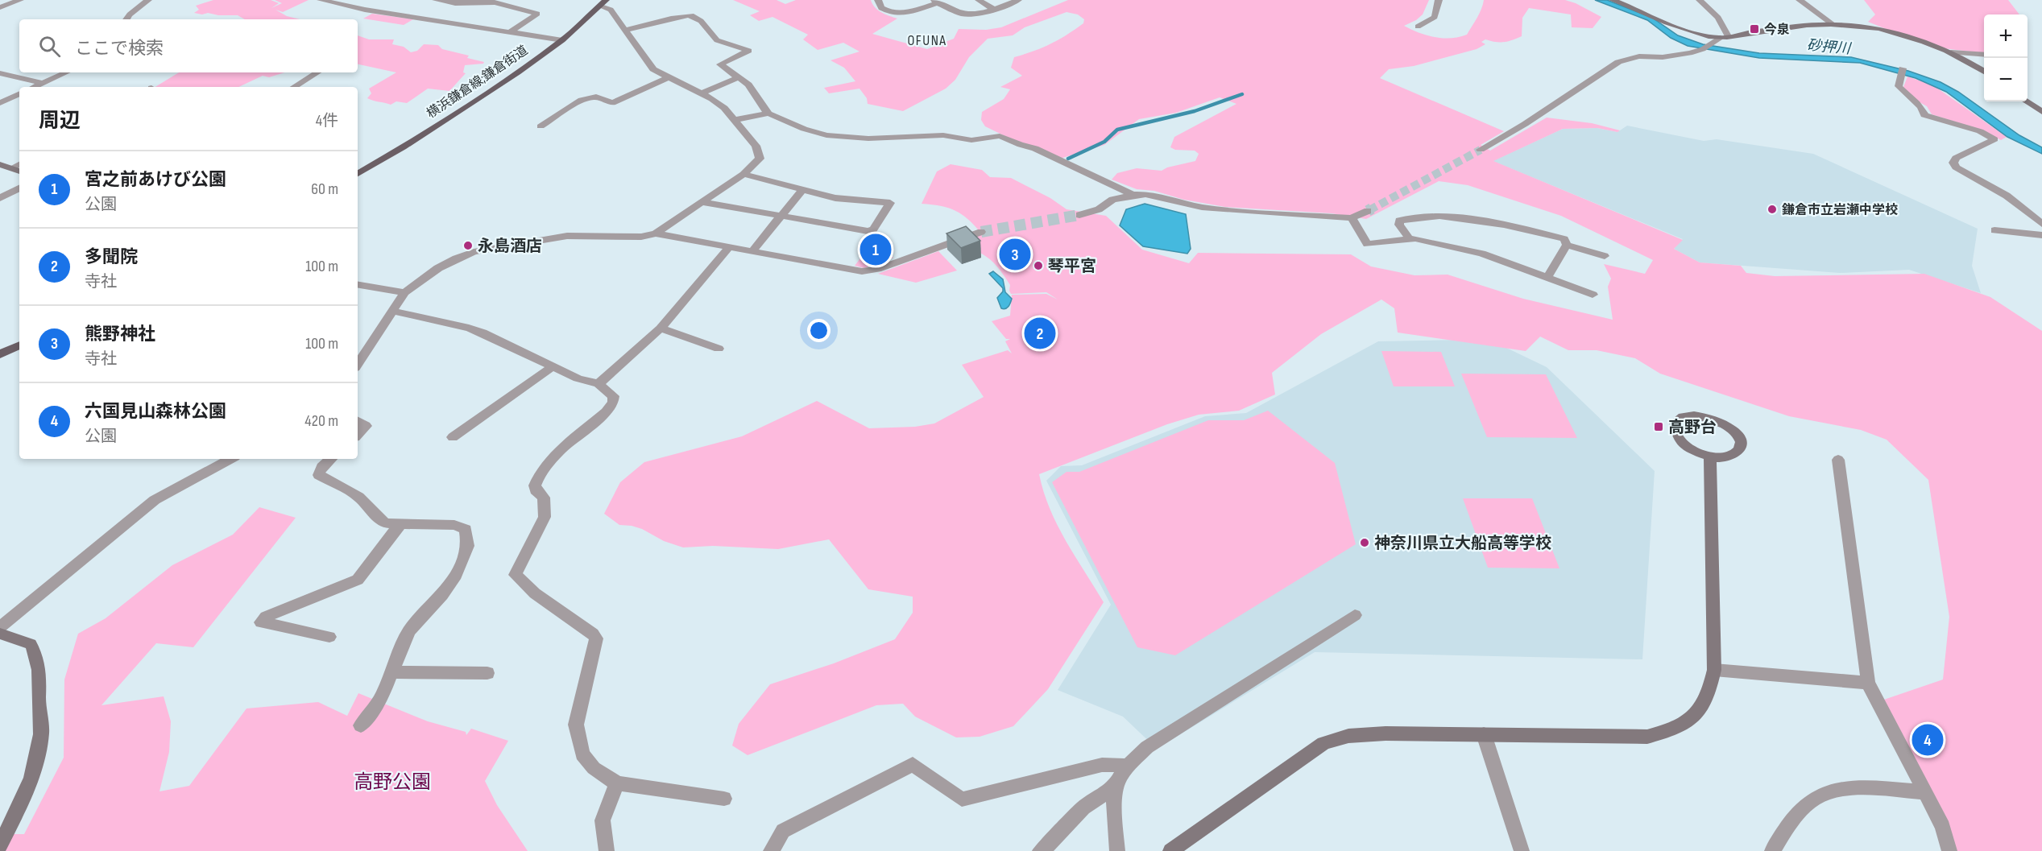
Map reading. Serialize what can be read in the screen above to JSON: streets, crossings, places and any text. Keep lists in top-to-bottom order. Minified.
{"streets":{"main road":["横浜鎌倉線;鎌倉街道"]},"districts":["OFUNA"],"water":["砂押川"],"parks":["高野公園"],"places":{"transit":["今泉","高野台"],"other":["鎌倉市立岩瀬中学校","永島酒店","琴平宮","神奈川県立大船高等学校"]},"page":{"map_buttons":["+","−"],"search":"ここで検索","heading":["周辺","4件"],"list":[{"mark":"1","name":"宮之前あけび公園","note":"公園","value":"60 m"},{"mark":"2","name":"多聞院","note":"寺社","value":"100 m"},{"mark":"3","name":"熊野神社","note":"寺社","value":"100 m"},{"mark":"4","name":"六国見山森林公園","note":"公園","value":"420 m"}],"pins":["1","3","2","4"]}}
